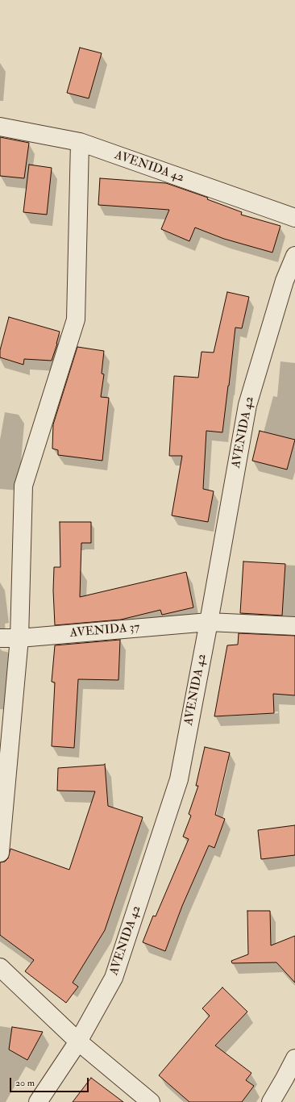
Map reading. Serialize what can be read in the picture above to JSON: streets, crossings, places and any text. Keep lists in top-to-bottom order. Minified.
{"streets":{"street":["AVENIDA 42","AVENIDA 37"]},"crossings":[["AVENIDA 42","AVENIDA 37"]],"scale_bar":"20 m"}
